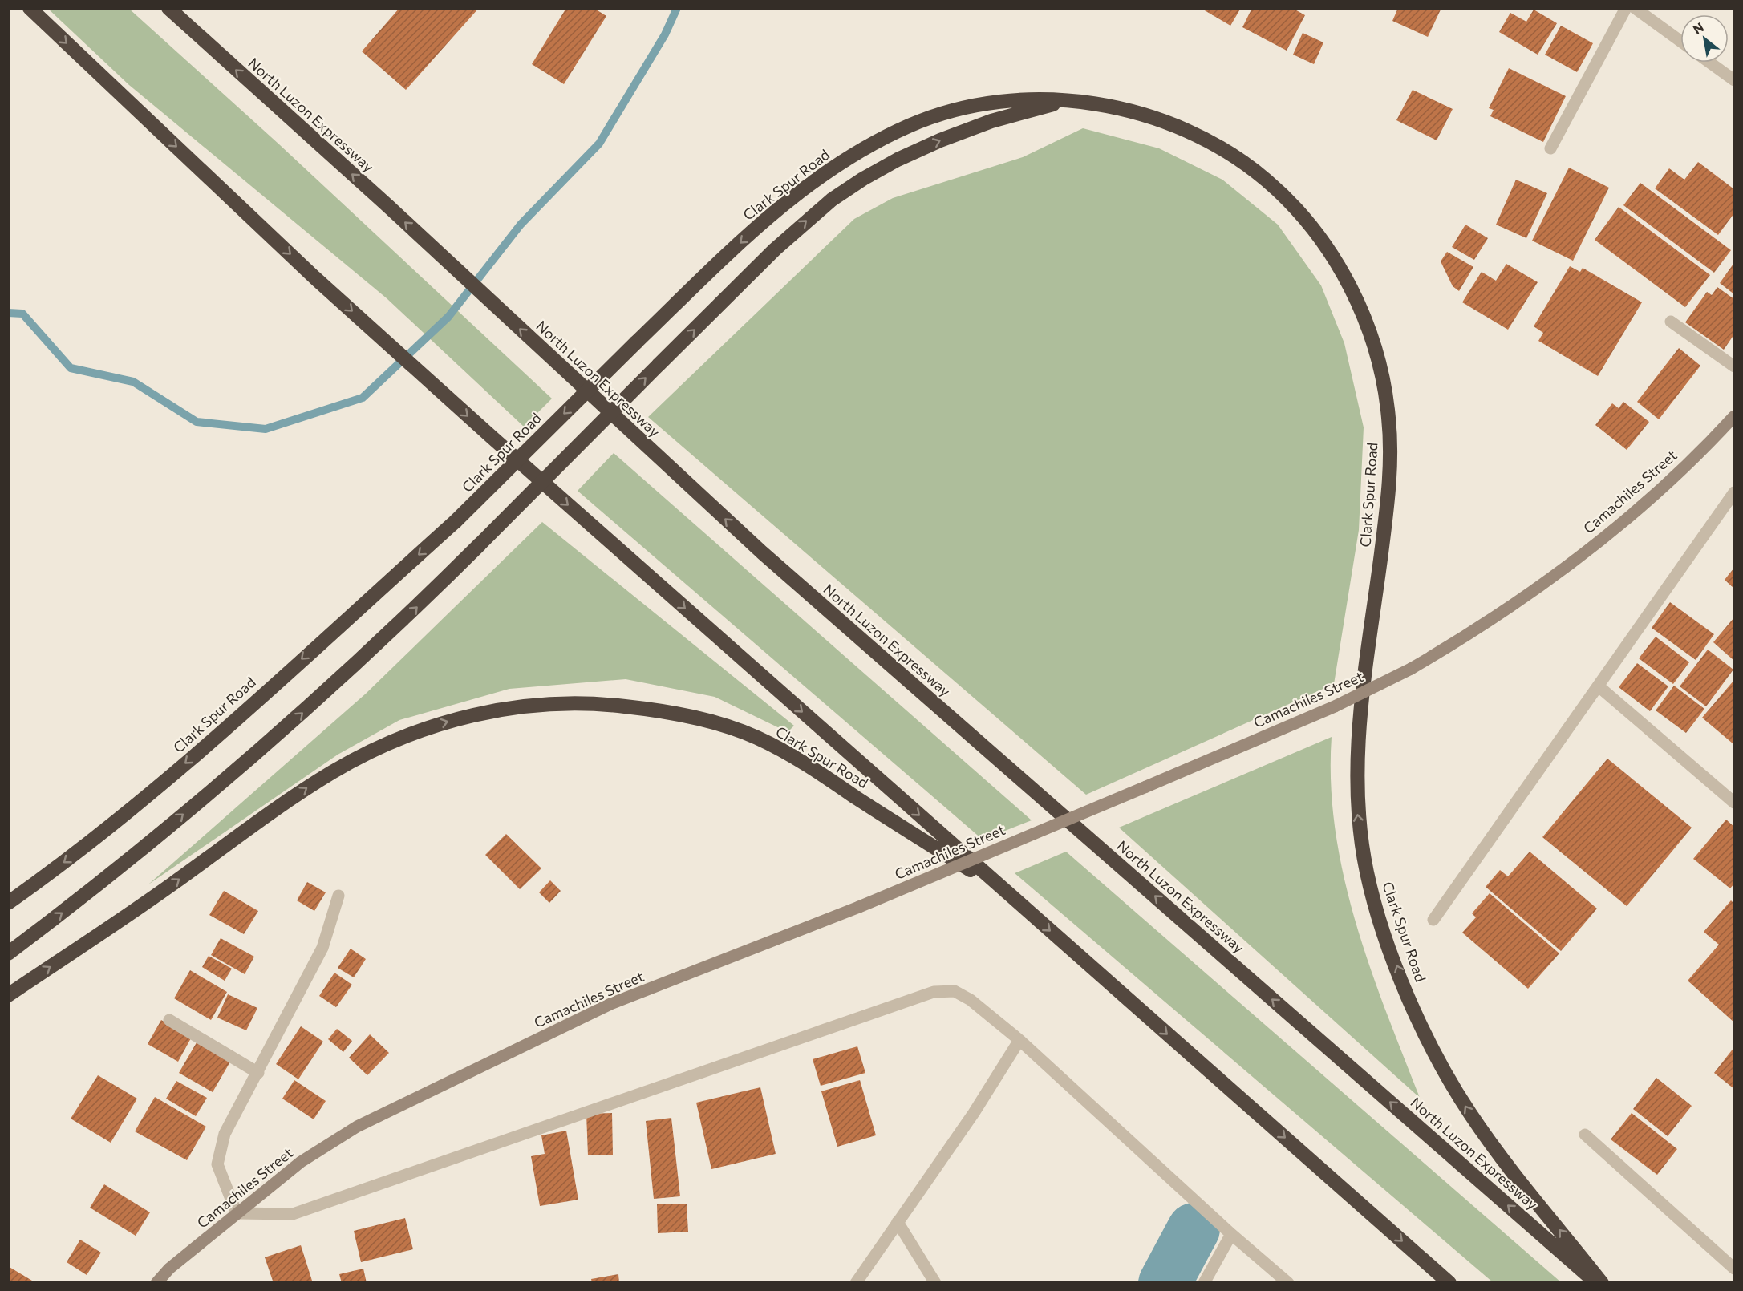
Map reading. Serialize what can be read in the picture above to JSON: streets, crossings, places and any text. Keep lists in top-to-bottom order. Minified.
{"streets":{"highway":["North Luzon Expressway","Clark Spur Road"],"street":["Camachiles Street"]},"north":"top left"}
